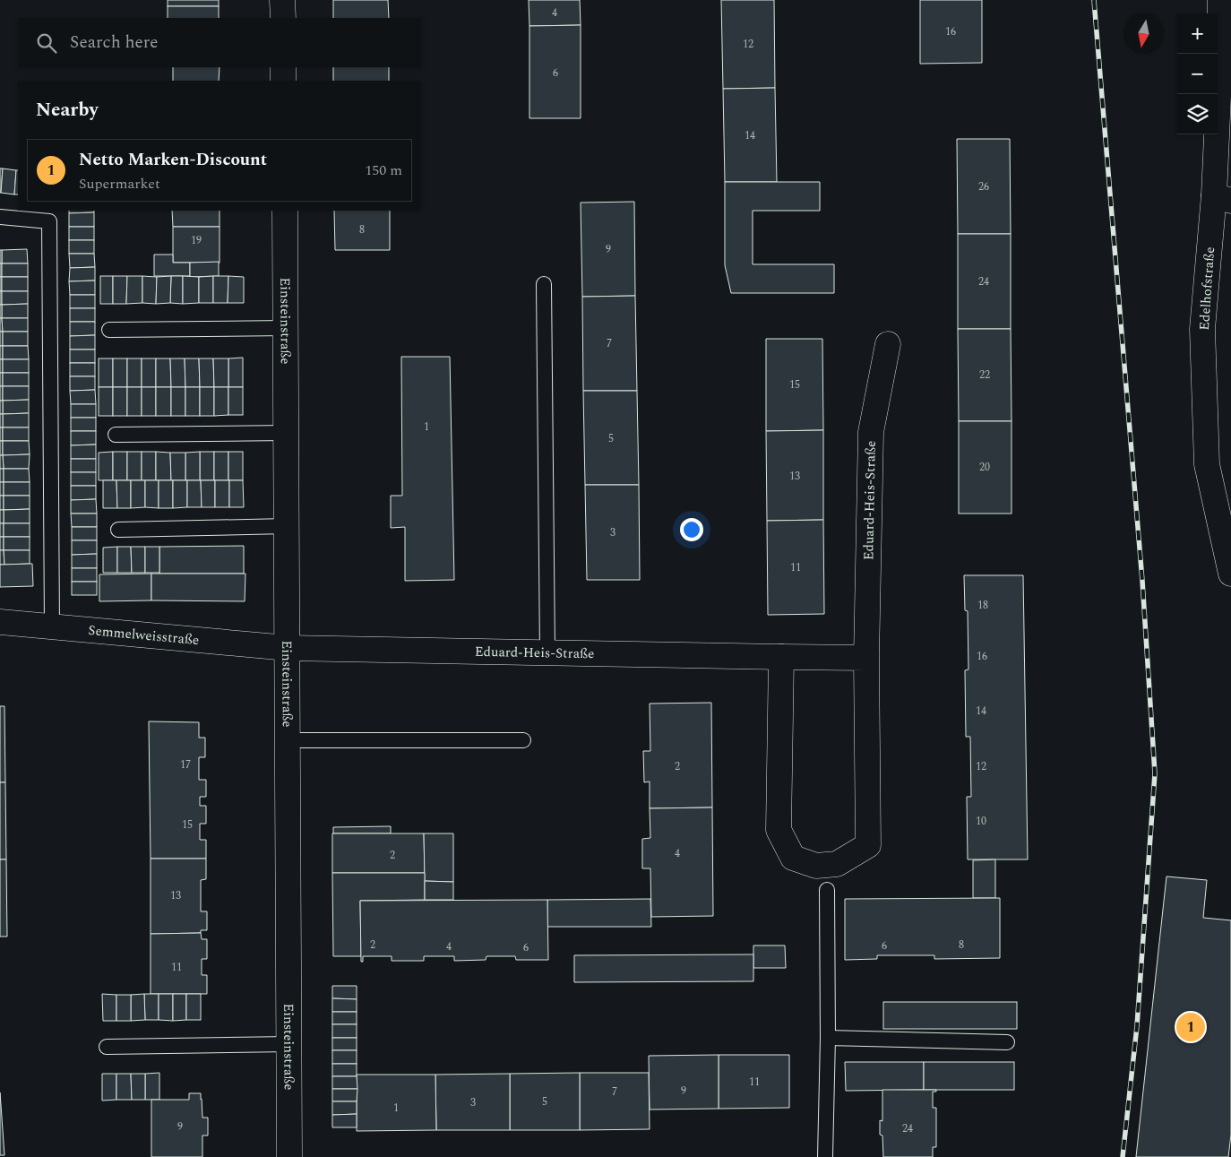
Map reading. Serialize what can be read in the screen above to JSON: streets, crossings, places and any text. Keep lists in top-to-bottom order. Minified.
{"streets":{"street":["Edelhofstraße","Einsteinstraße","Eduard-Heis-Straße","Semmelweisstraße"]},"crossings":[["Einsteinstraße","Eduard-Heis-Straße"],["Einsteinstraße","Semmelweisstraße"],["Eduard-Heis-Straße","Semmelweisstraße"]],"house_numbers":["4","16","12","6","14","26","8","19","9","24","7","22","15","1","5","20","13","3","11","18","16","14","17","2","12","10","15","4","2","13","2","8","6","4","6","11","11","9","7","5","3","1","9","24"],"north":"bottom","page":{"map_buttons":["+","−"],"search":"Search here","heading":"Nearby","list":[{"mark":"1","name":"Netto Marken-Discount","note":"Supermarket","value":"150 m"}],"pins":"1"}}
